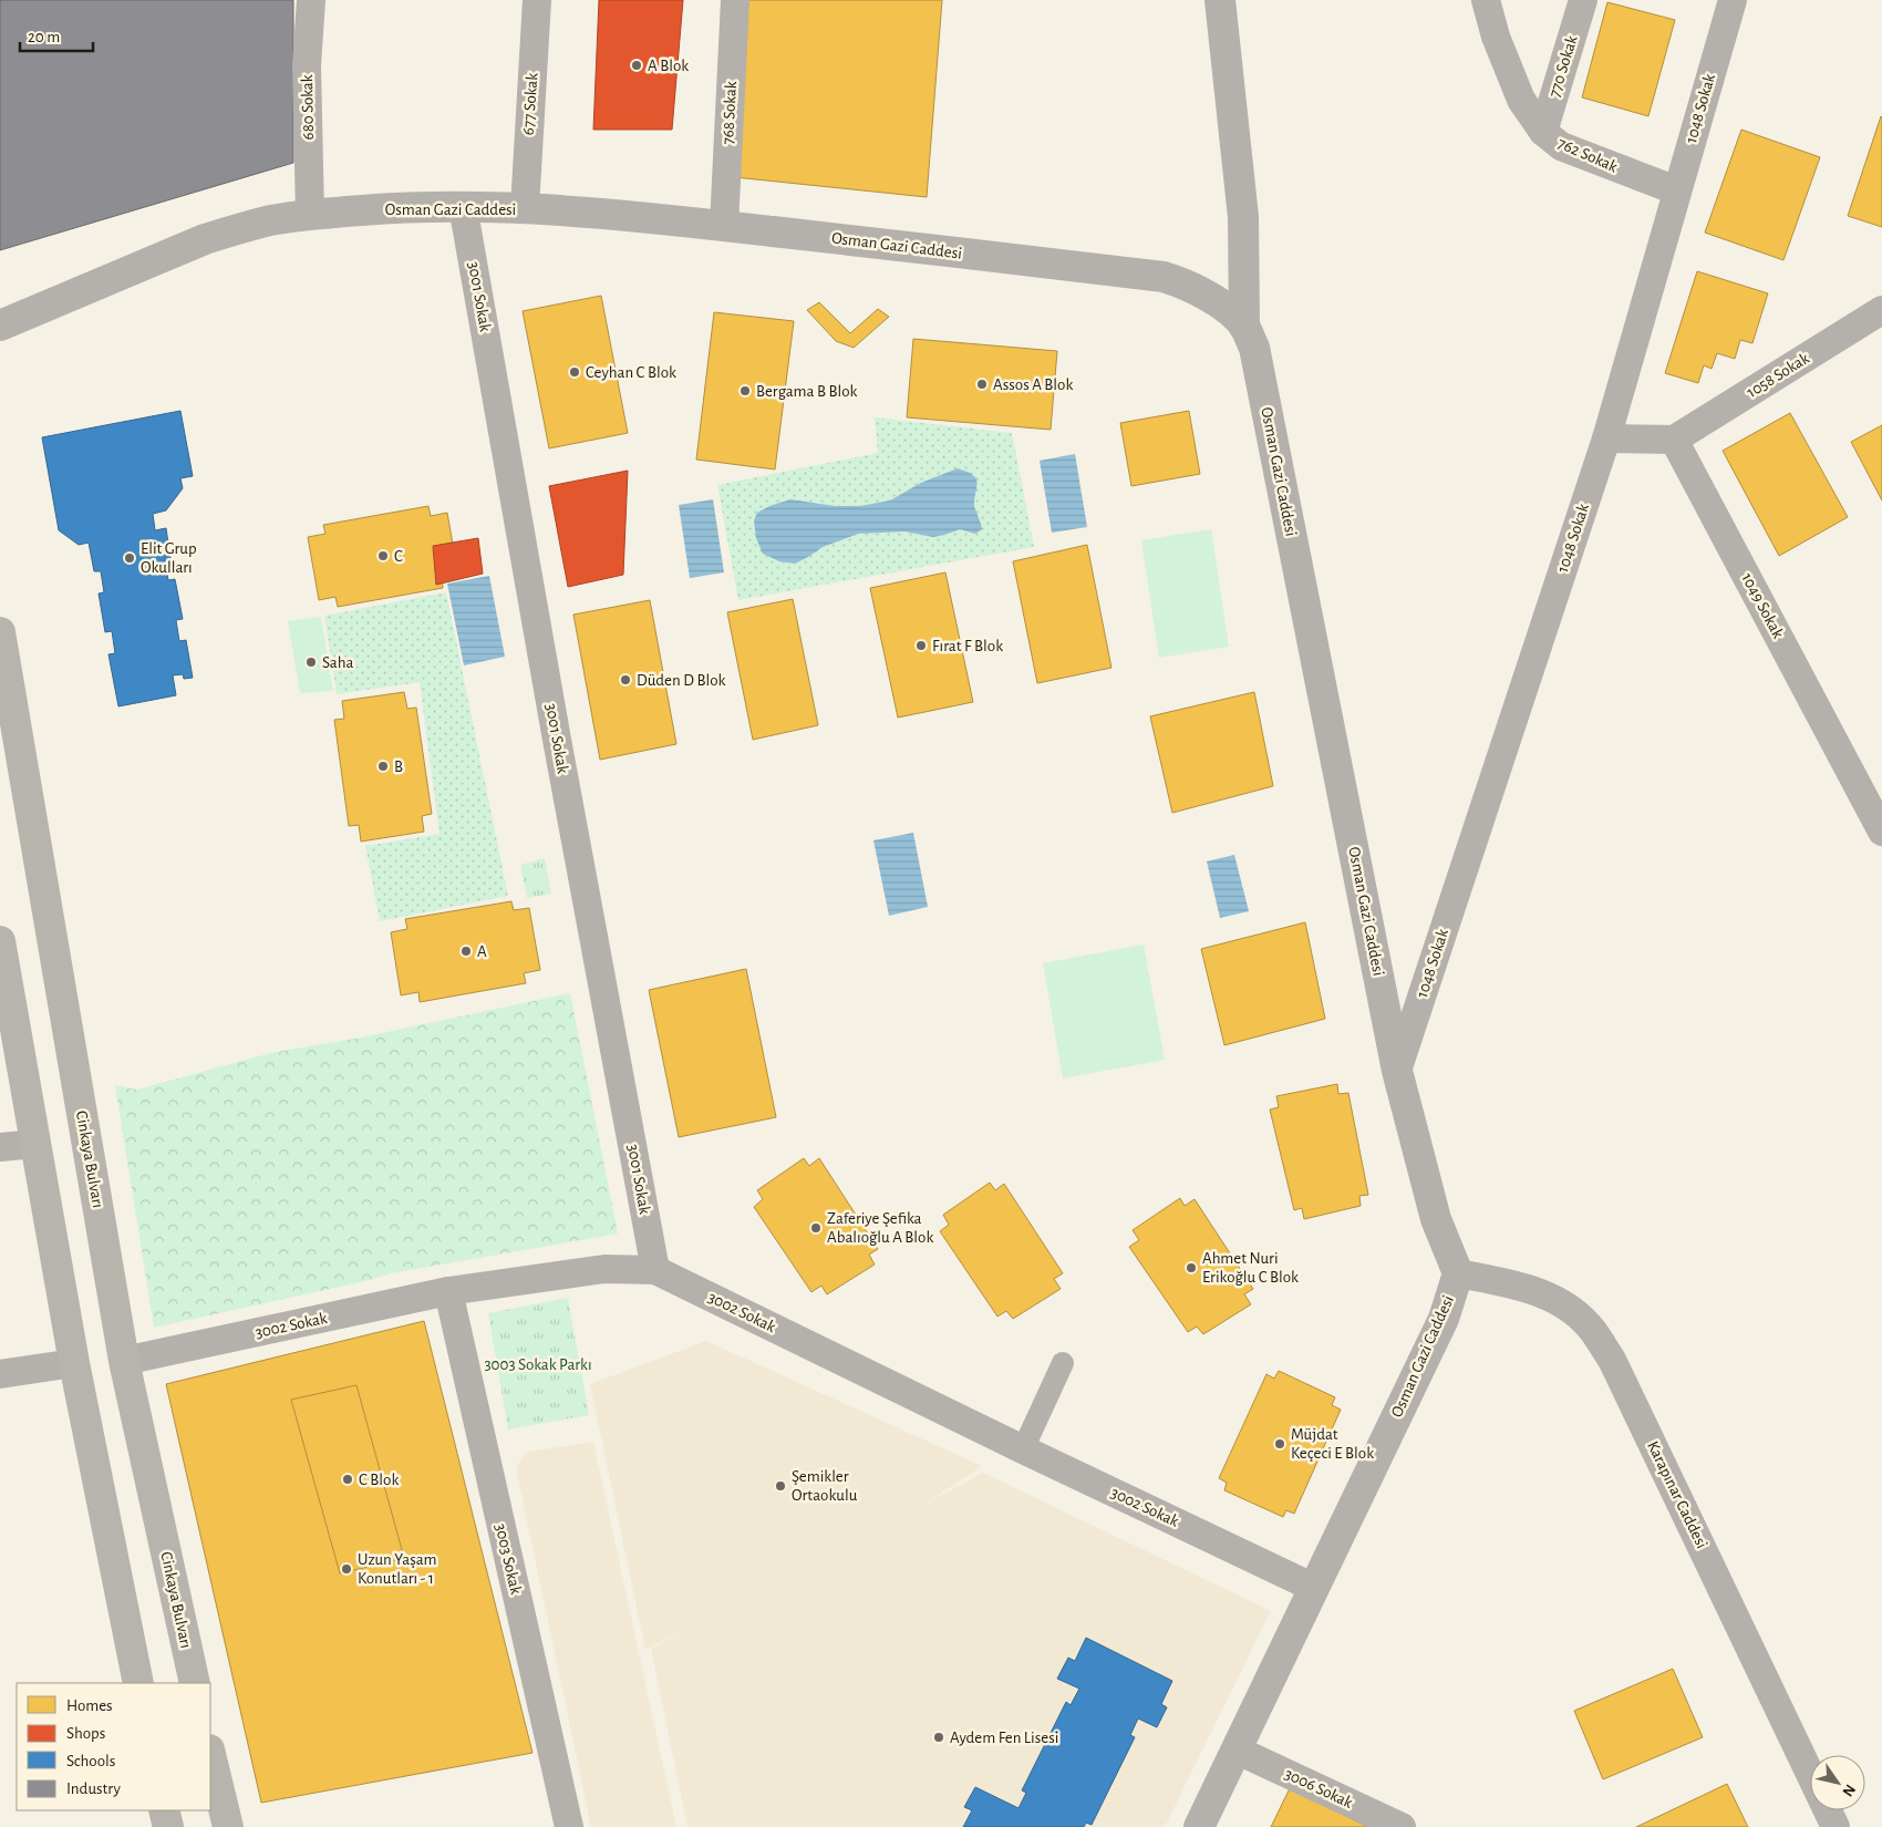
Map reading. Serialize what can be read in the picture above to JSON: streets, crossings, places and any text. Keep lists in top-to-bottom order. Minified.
{"streets":{"main road":["Cinkaya Bulvarı"],"street":["770 Sokak","677 Sokak","680 Sokak","1048 Sokak","768 Sokak","762 Sokak","Osman Gazi Caddesi","3001 Sokak","1058 Sokak","1049 Sokak","3002 Sokak","Karapınar Caddesi","3003 Sokak","3006 Sokak"]},"crossings":[["770 Sokak","762 Sokak"],["677 Sokak","Osman Gazi Caddesi"],["680 Sokak","Osman Gazi Caddesi"],["1048 Sokak","762 Sokak"],["1048 Sokak","Osman Gazi Caddesi"],["768 Sokak","Osman Gazi Caddesi"],["Osman Gazi Caddesi","3001 Sokak"],["Osman Gazi Caddesi","3002 Sokak"],["Osman Gazi Caddesi","Karapınar Caddesi"],["Osman Gazi Caddesi","3006 Sokak"],["3001 Sokak","3002 Sokak"],["1058 Sokak","1049 Sokak"],["Cinkaya Bulvarı","3002 Sokak"],["3002 Sokak","3003 Sokak"]],"parks":["3003 Sokak Parkı"],"places":["A Blok","Ceyhan C Blok","Assos A Blok","Bergama B Blok","C","Elit Grup Okulları","Fırat F Blok","Saha","Düden D Blok","B","A","Zaferiye Şefika Abalıoğlu A Blok","Ahmet Nuri Erikoğlu C Blok","Müjdat Keçeci E Blok","C Blok","Şemikler Ortaokulu","Uzun Yaşam Konutları - 1","Aydem Fen Lisesi"],"legend":["Homes","Shops","Schools","Industry"],"scale_bar":"20 m","north":"bottom right"}
